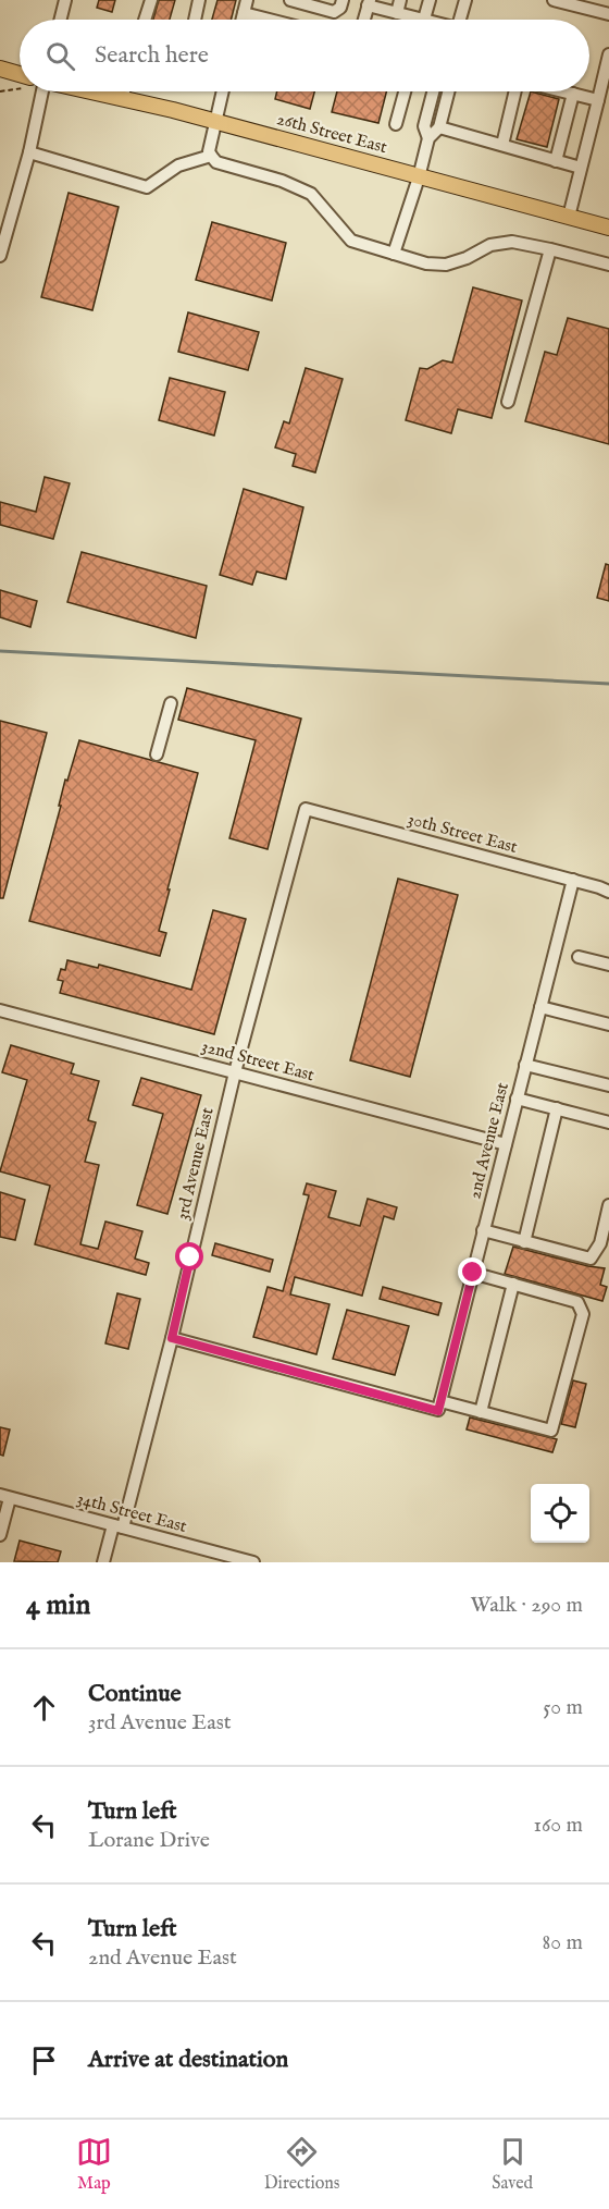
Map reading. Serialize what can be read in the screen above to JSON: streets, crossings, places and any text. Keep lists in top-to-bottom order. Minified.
{"streets":{"main road":["26th Street East"],"street":["30th Street East","32nd Street East","2nd Avenue East","3rd Avenue East","34th Street East"]},"crossings":[["30th Street East","2nd Avenue East"],["30th Street East","3rd Avenue East"],["32nd Street East","2nd Avenue East"],["32nd Street East","3rd Avenue East"],["3rd Avenue East","34th Street East"]],"page":{"search":"Search here","heading":["4 min","Walk · 290 m"],"list":[["Continue","3rd Avenue East","50 m"],["Turn left","Lorane Drive","160 m"],["Turn left","2nd Avenue East","80 m"],"Arrive at destination"],"nav":["Map","Directions","Saved"]}}
